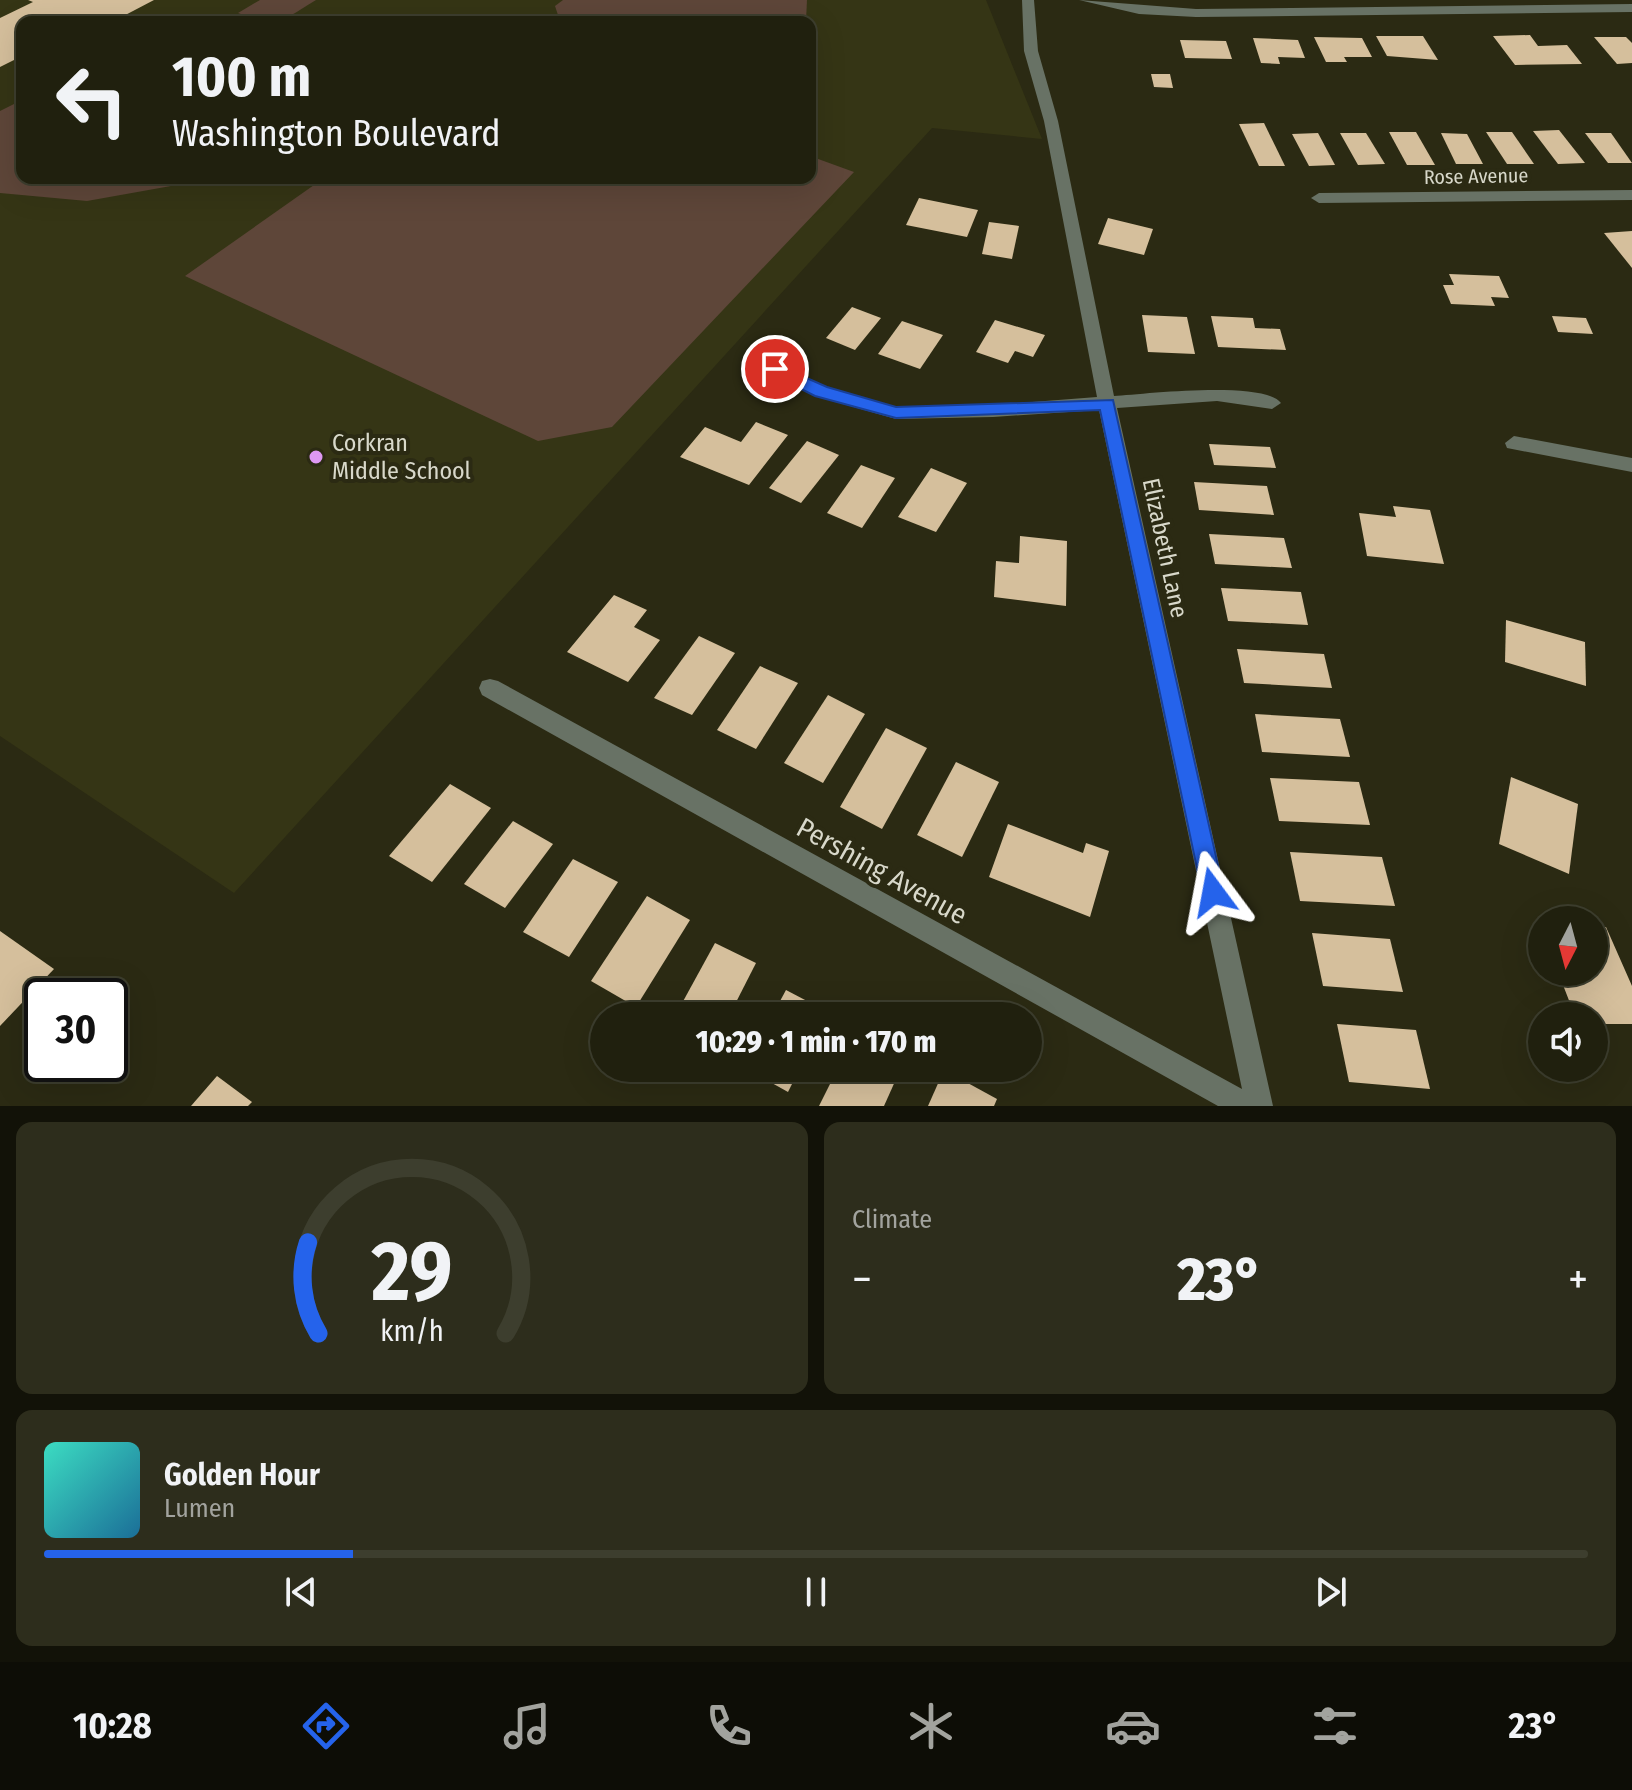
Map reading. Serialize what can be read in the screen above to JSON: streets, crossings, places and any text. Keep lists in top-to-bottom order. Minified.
{"streets":{"street":["Rose Avenue","Elizabeth Lane","Pershing Avenue"]},"places":["Corkran Middle School"],"north":"bottom","page":{"turn":["100 m","Washington Boulevard"],"limit":"30","trip":"10:29 · 1 min · 170 m","tile":"Climate","heat":["−","23°","+"],"song":["Golden Hour","Lumen"],"tabs":["10:28","23°"],"gauge":["29","km/h"]}}
